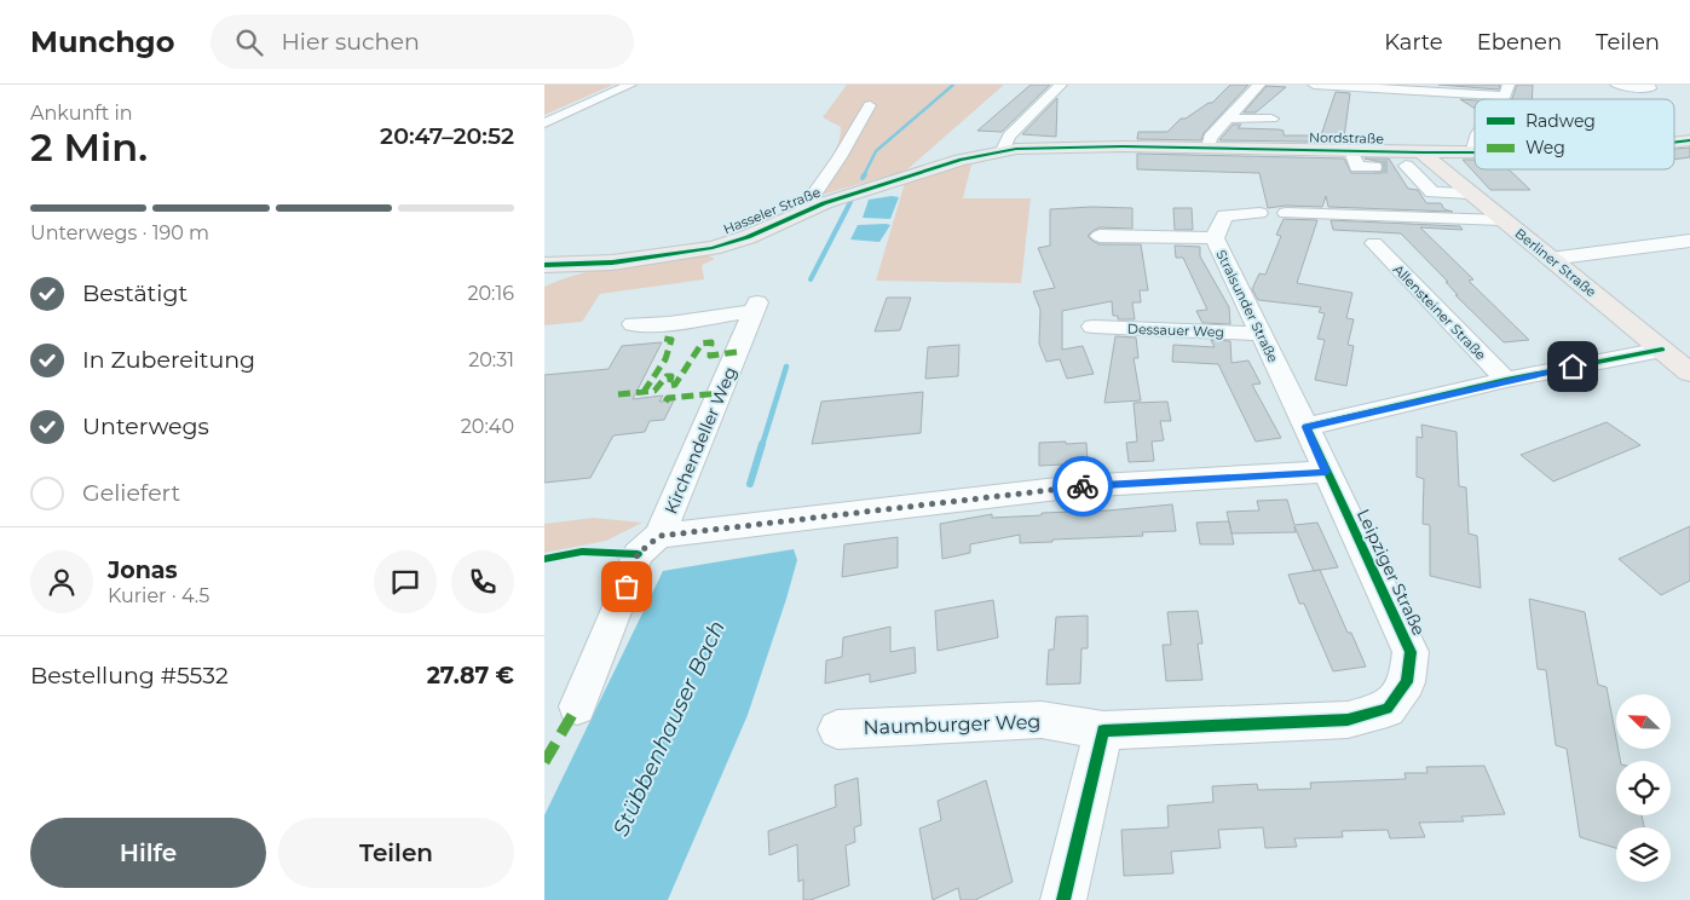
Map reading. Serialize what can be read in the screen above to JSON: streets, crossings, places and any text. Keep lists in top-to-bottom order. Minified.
{"streets":{"main road":["Nordstraße","Hasseler Straße","Berliner Straße"],"street":["Stralsunder Straße","Allensteiner Straße","Dessauer Weg","Kirchendeller Weg","Leipziger Straße","Naumburger Weg"]},"crossings":[["Nordstraße","Hasseler Straße"],["Nordstraße","Berliner Straße"],["Stralsunder Straße","Dessauer Weg"],["Stralsunder Straße","Leipziger Straße"],["Leipziger Straße","Naumburger Weg"]],"water":["Stübbenhauser Bach"],"legend":["Radweg","Weg"],"north":"top left","page":{"header":"Munchgo","search":"Hier suchen","nav":["Karte","Ebenen","Teilen"],"heading":["2 Min.","Ankunft in","20:47–20:52"],"panel":["Jonas","Kurier · 4.5","Bestellung #5532","27.87 €"],"bar":"Unterwegs · 190 m","list":[["Bestätigt","20:16"],["In Zubereitung","20:31"],["Unterwegs","20:40"],"Geliefert"],"buttons":["Hilfe","Teilen"]}}
